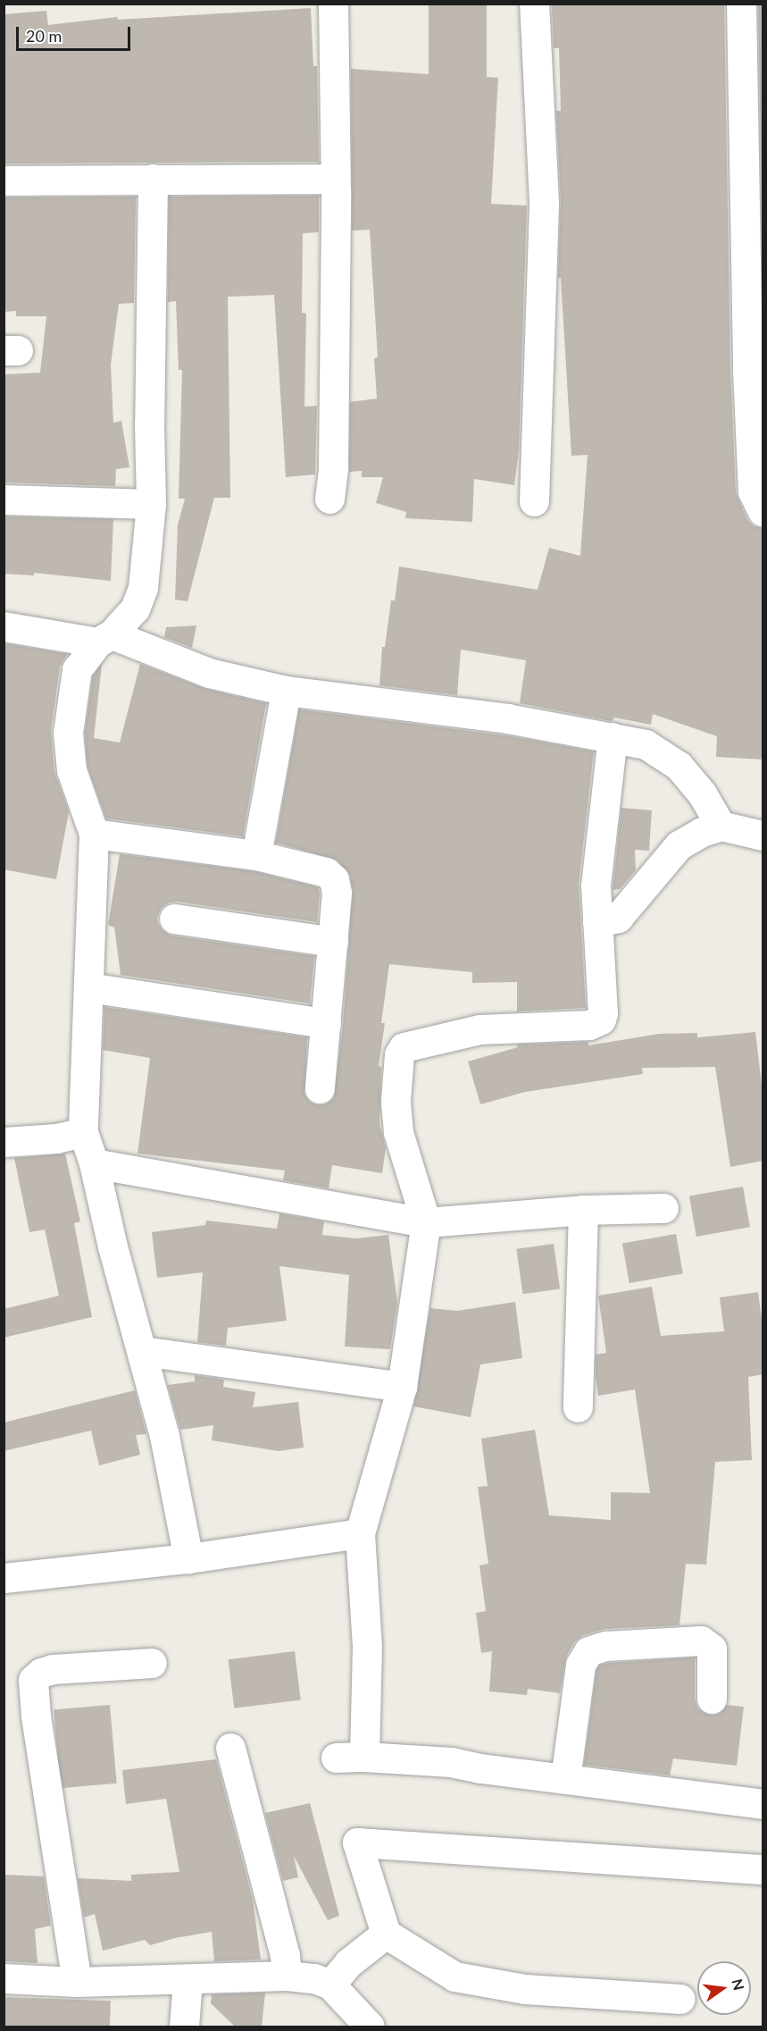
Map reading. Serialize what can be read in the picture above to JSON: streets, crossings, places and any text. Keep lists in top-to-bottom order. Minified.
{"scale_bar":"20 m","north":"right"}
